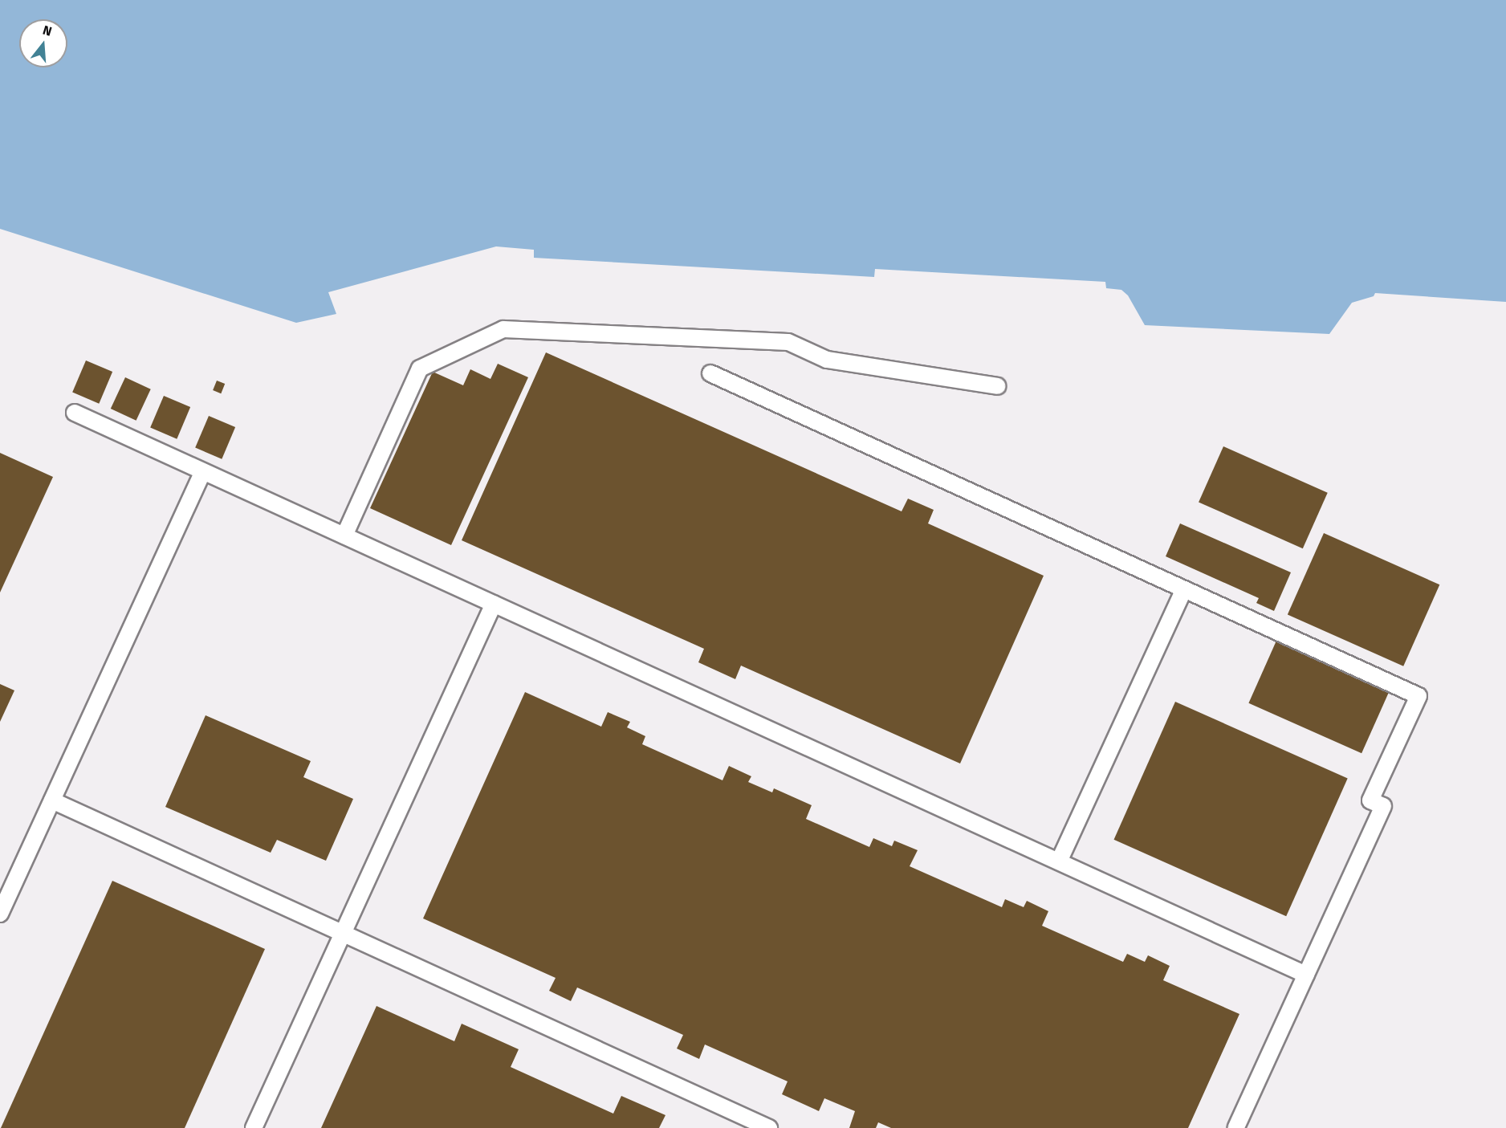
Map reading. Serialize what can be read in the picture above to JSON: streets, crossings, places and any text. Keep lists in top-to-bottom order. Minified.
{"north":"top"}
